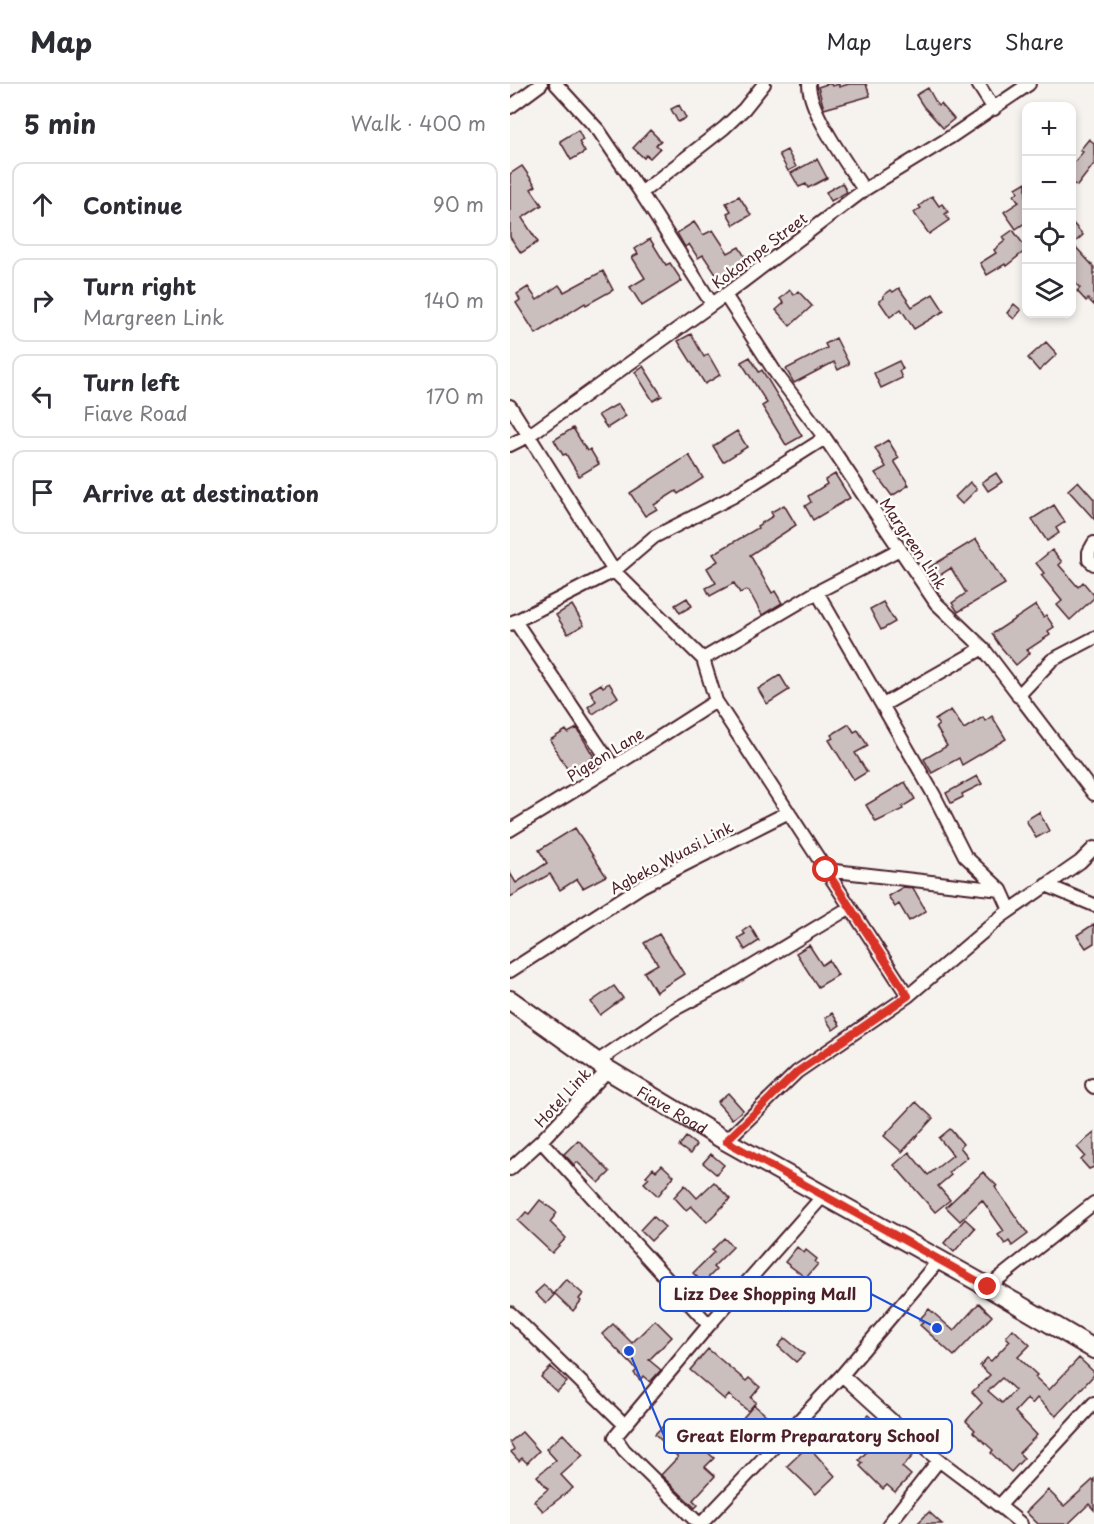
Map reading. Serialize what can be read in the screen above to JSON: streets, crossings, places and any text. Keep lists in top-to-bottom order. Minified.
{"streets":{"street":["Kokompe Street","Margreen Link","Pigeon Lane","Agbeko Wuasi Link","Hotel Link","Fiave Road"]},"crossings":[["Kokompe Street","Margreen Link"],["Hotel Link","Fiave Road"]],"places":["Lizz Dee Shopping Mall","Great Elorm Preparatory School"],"page":{"header":"Map","nav":["Map","Layers","Share"],"heading":["5 min","Walk · 400 m"],"map_buttons":["+","−"],"list":[["Continue","90 m"],["Turn right","Margreen Link","140 m"],["Turn left","Fiave Road","170 m"],"Arrive at destination"]}}
